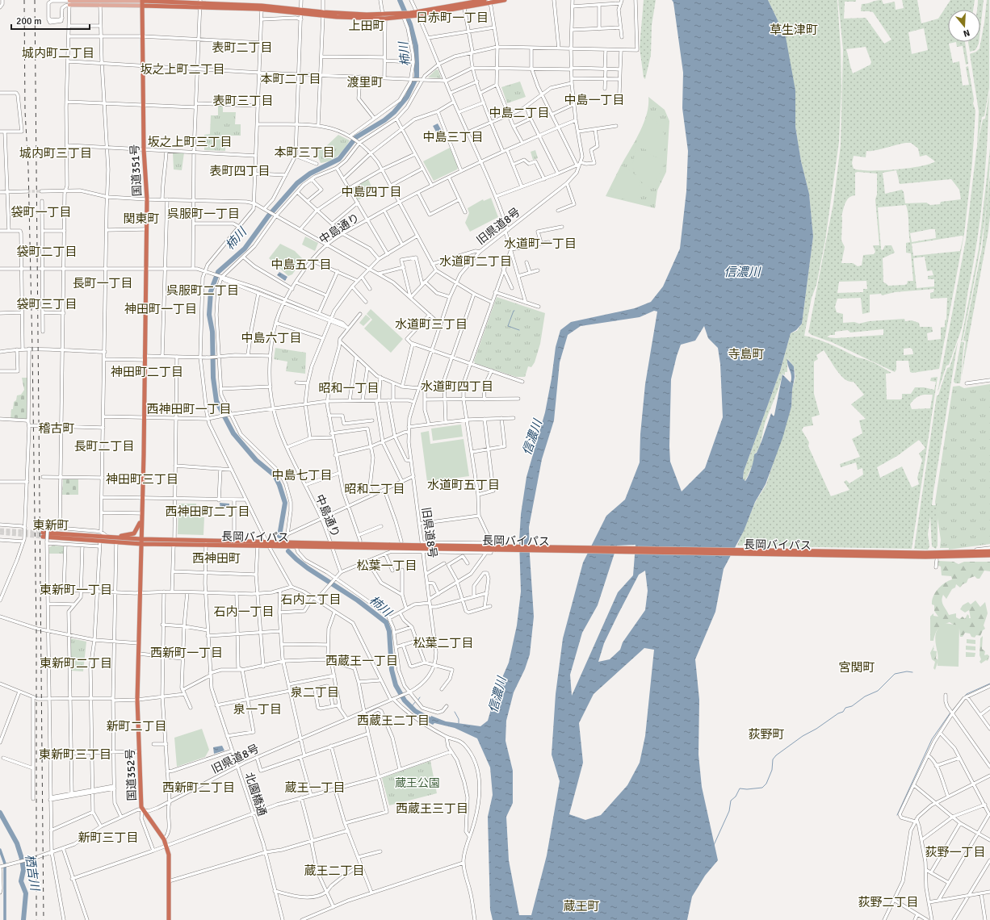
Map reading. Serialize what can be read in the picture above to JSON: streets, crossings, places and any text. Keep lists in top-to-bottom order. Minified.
{"streets":{"highway":["国道351号","長岡バイパス","国道352号"],"street":["旧県道8号","中島通り","北園橋通"]},"crossings":[["国道351号","長岡バイパス"],["国道351号","国道352号"],["旧県道8号","国道352号"],["旧県道8号","北園橋通"],["中島通り","長岡バイパス"],["長岡バイパス","国道352号"],["長岡バイパス","北園橋通"]],"districts":["日赤町一丁目","上田町","草生津町","表町二丁目","城内町二丁目","坂之上町二丁目","本町二丁目","渡里町","中島一丁目","表町三丁目","中島二丁目","中島三丁目","坂之上町三丁目","本町三丁目","城内町三丁目","表町四丁目","中島四丁目","袋町一丁目","呉服町一丁目","関東町","水道町一丁目","袋町二丁目","水道町二丁目","中島五丁目","長町一丁目","呉服町二丁目","袋町三丁目","神田町一丁目","水道町三丁目","中島六丁目","寺島町","神田町二丁目","水道町四丁目","昭和一丁目","西神田町一丁目","稽古町","長町二丁目","中島七丁目","神田町三丁目","水道町五丁目","昭和二丁目","西神田町二丁目","東新町","西神田町","松葉一丁目","東新町一丁目","石内二丁目","石内一丁目","松葉二丁目","西新町一丁目","西蔵王一丁目","東新町二丁目","宮関町","泉二丁目","泉一丁目","西蔵王二丁目","新町二丁目","荻野町","東新町三丁目","西新町二丁目","蔵王一丁目","西蔵王三丁目","新町三丁目","荻野一丁目","蔵王二丁目","荻野二丁目","蔵王町"],"water":["柿川","信濃川","栖吉川"],"parks":["蔵王公園"],"scale_bar":"200 m","north":"bottom"}
